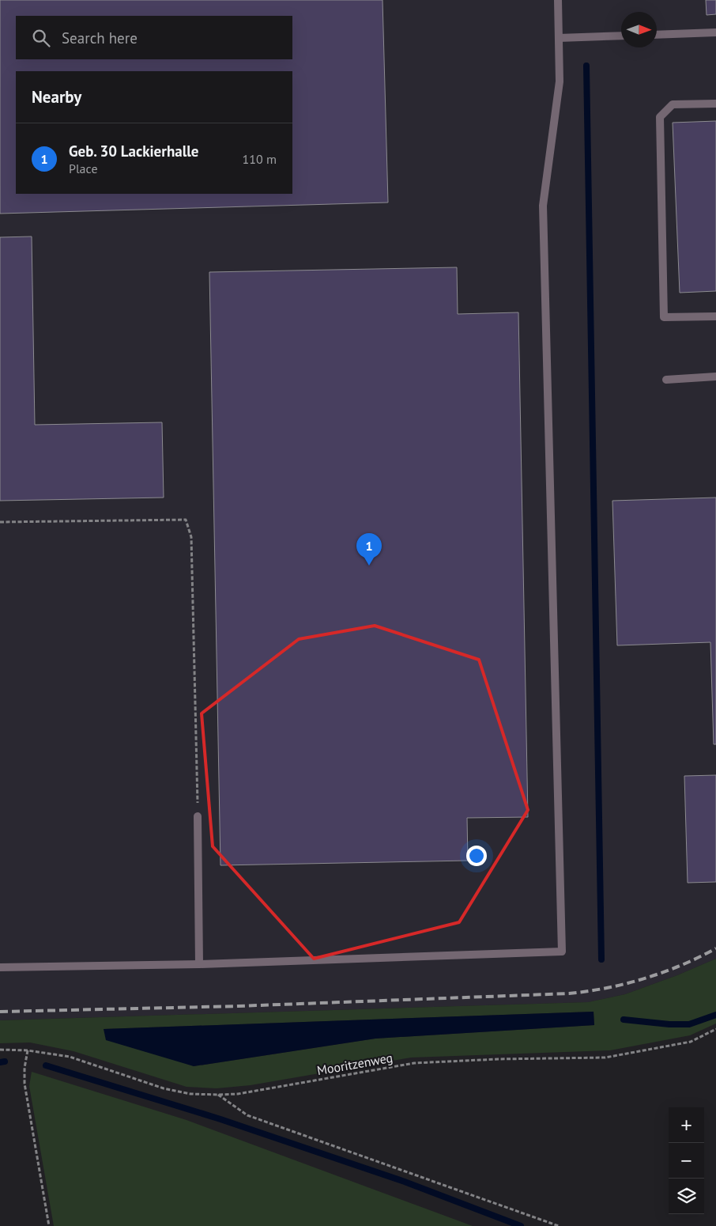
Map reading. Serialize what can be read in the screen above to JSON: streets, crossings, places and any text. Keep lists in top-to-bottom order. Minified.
{"streets":{"path":["Mooritzenweg"]},"north":"right","page":{"search":"Search here","heading":"Nearby","list":[{"mark":"1","name":"Geb. 30 Lackierhalle","note":"Place","value":"110 m"}],"pins":"1","map_buttons":["+","−"]}}
